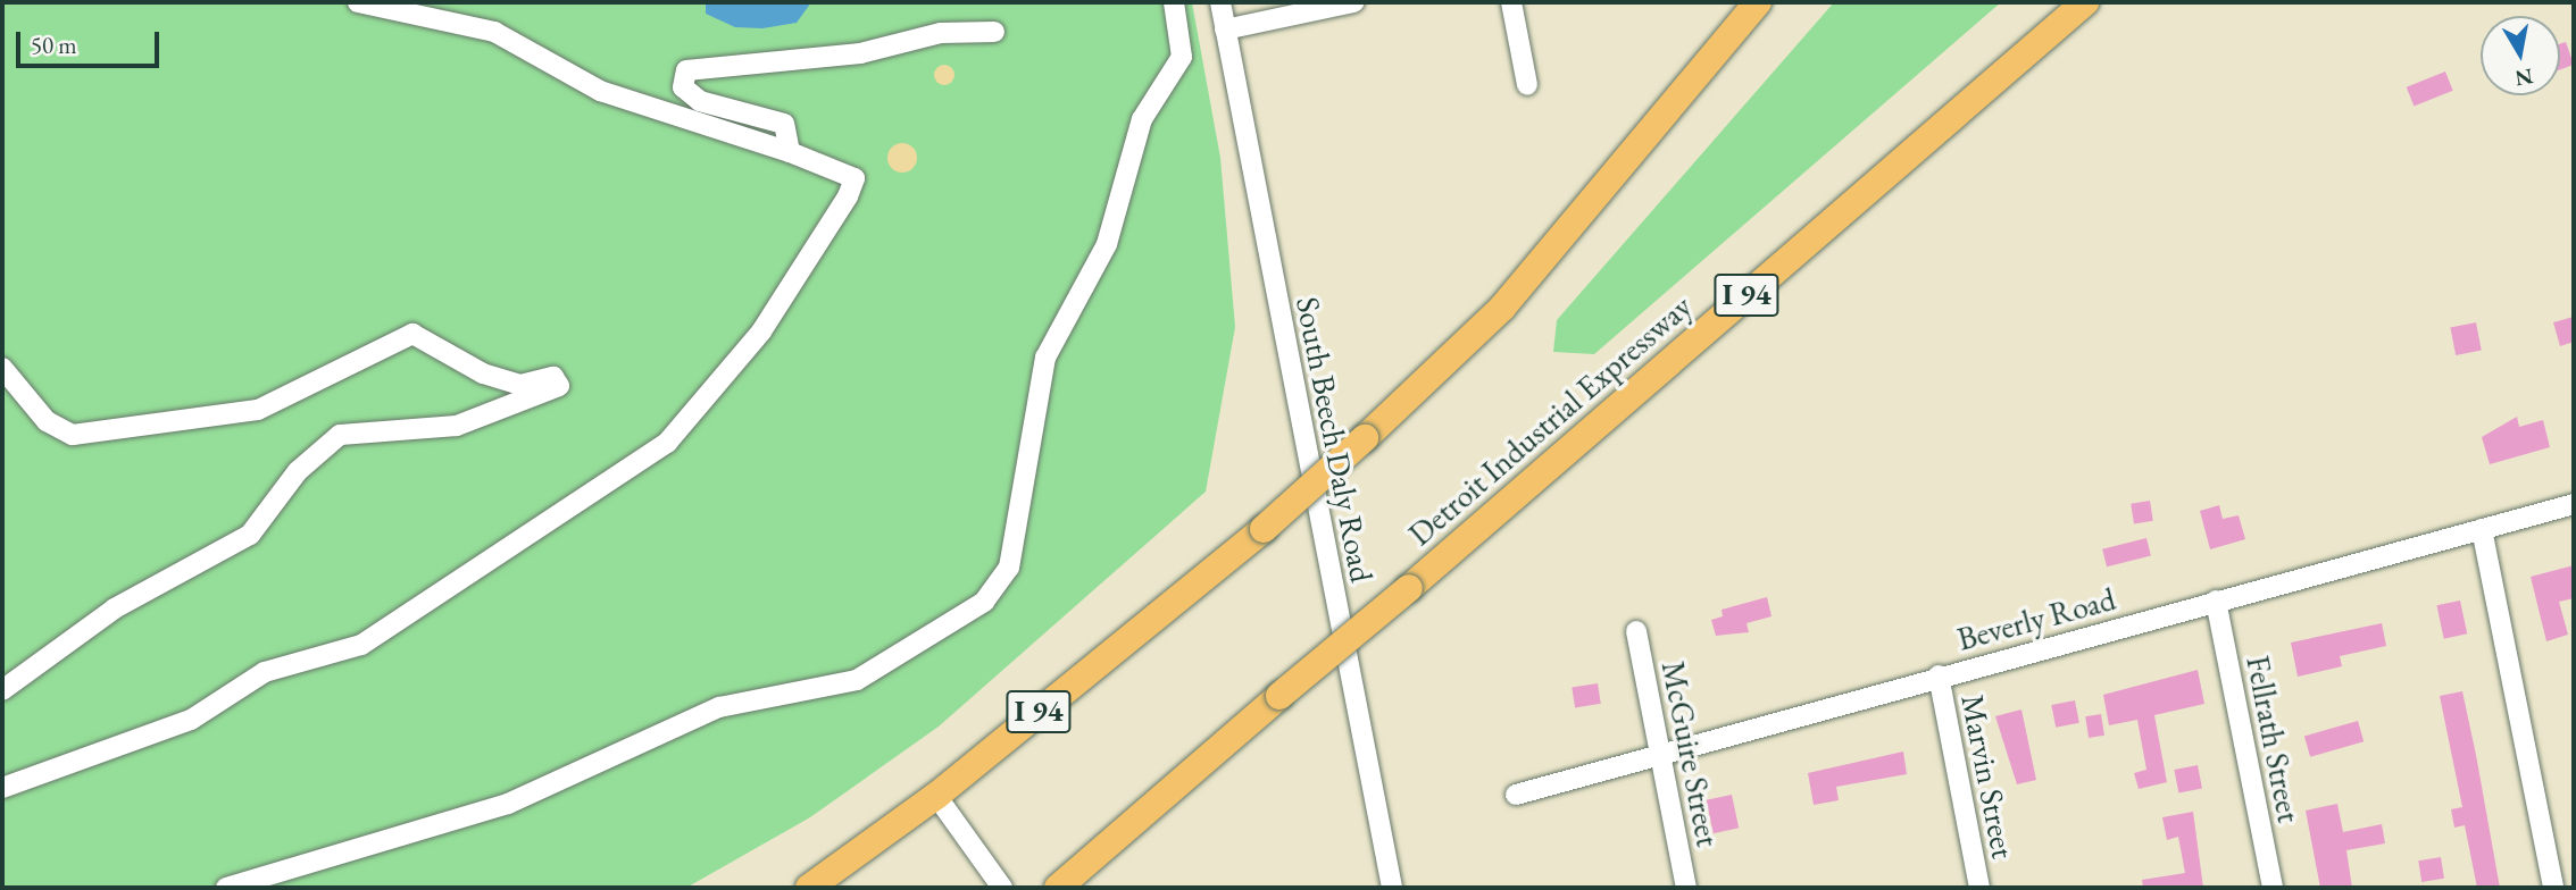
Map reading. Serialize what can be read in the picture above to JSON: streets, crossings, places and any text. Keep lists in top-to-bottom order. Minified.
{"streets":{"highway":["I 94","Detroit Industrial Expressway"],"street":["South Beech Daly Road","Beverly Road","Fellrath Street","McGuire Street","Marvin Street"]},"crossings":[["Beverly Road","Fellrath Street"],["Beverly Road","McGuire Street"],["Beverly Road","Marvin Street"]],"scale_bar":"50 m","north":"bottom"}
